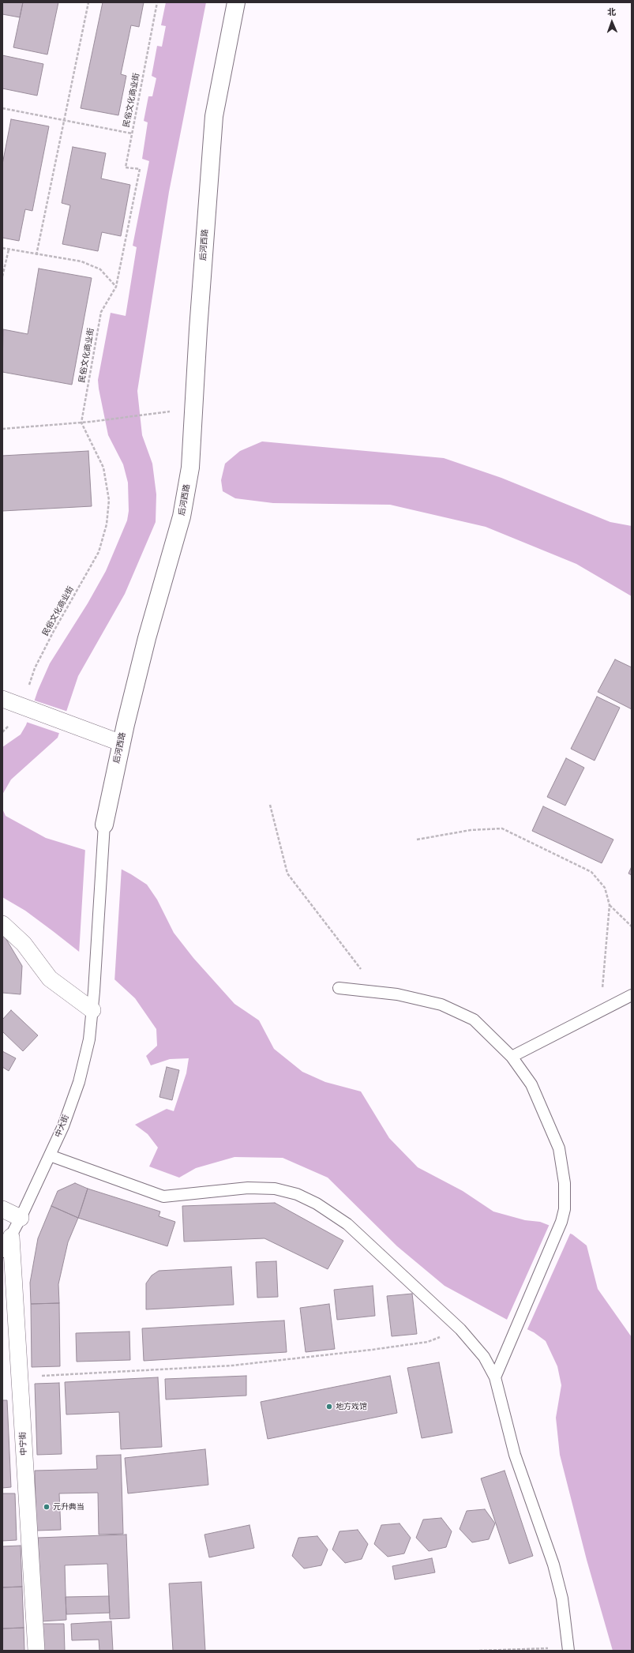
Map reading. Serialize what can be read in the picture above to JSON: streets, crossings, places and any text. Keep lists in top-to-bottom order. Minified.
{"streets":{"street":["后河西路","中宁街"],"lane":["中大街"],"path":["民俗文化商业街"]},"crossings":[["后河西路","中大街"],["中大街","中宁街"]],"places":["地方戏馆","元升典当"],"north":"top"}
